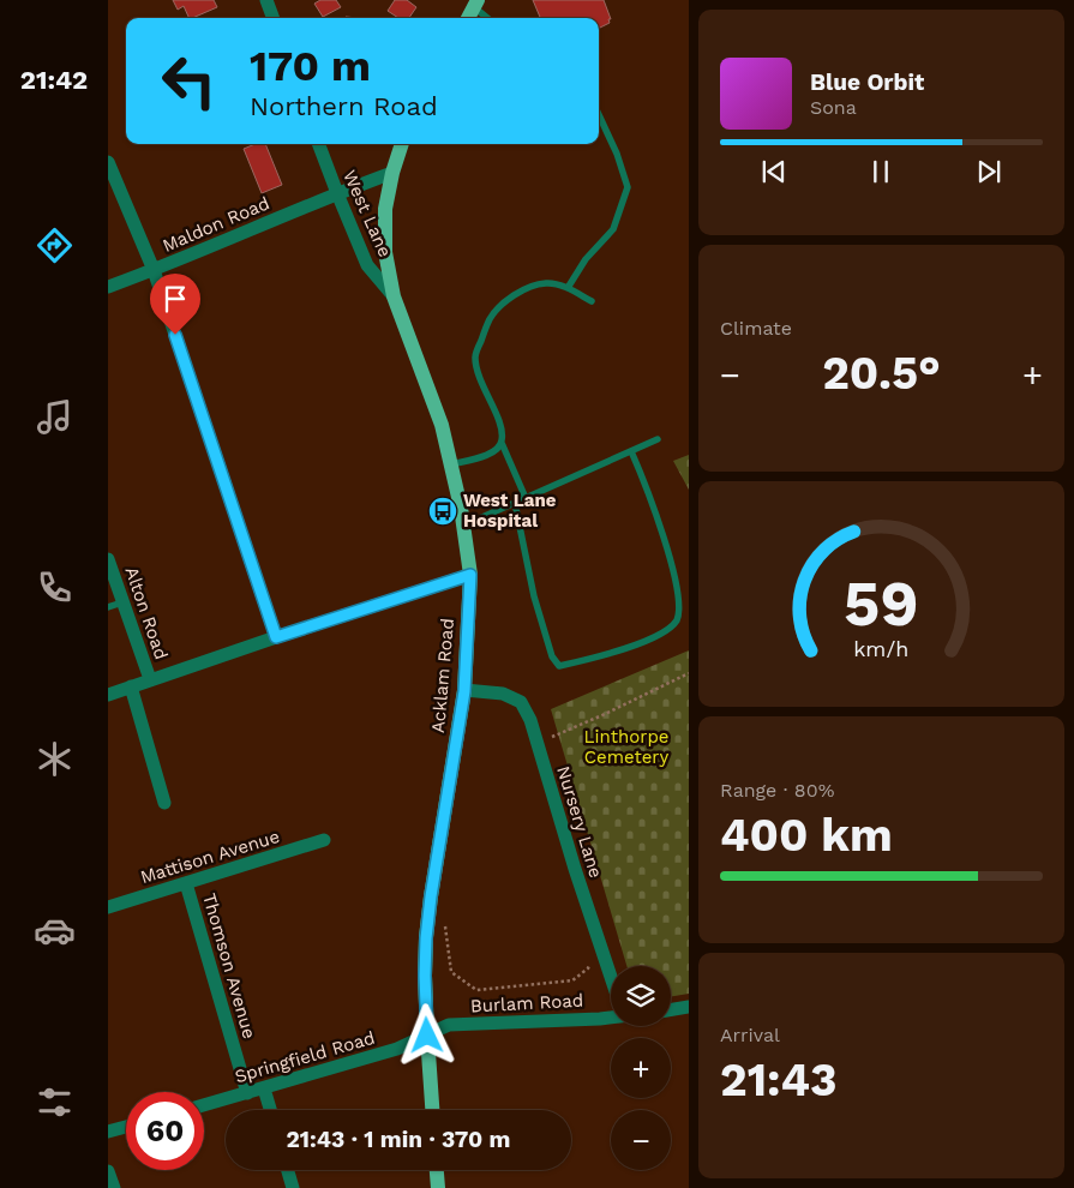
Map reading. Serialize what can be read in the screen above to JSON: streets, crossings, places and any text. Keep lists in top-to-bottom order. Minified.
{"streets":{"main road":["Acklam Road"],"street":["West Lane","Maldon Road","Alton Road","Nursery Lane","Mattison Avenue","Thomson Avenue","Burlam Road","Springfield Road"]},"crossings":[["West Lane","Maldon Road"],["West Lane","Acklam Road"],["Maldon Road","Acklam Road"],["Acklam Road","Nursery Lane"],["Acklam Road","Burlam Road"],["Acklam Road","Springfield Road"],["Mattison Avenue","Thomson Avenue"],["Thomson Avenue","Springfield Road"],["Burlam Road","Springfield Road"]],"parks":["Linthorpe Cemetery"],"places":{"bus stop":["West Lane Hospital"]},"page":{"tabs":"21:42","turn":["170 m","Northern Road"],"song":["Blue Orbit","Sona"],"tile":["Climate",["Range · 80%","400 km"],["Arrival","21:43"]],"heat":["−","20.5°","+"],"map_buttons":["+","−"],"limit":"60","trip":"21:43 · 1 min · 370 m","gauge":["59","km/h"]}}
